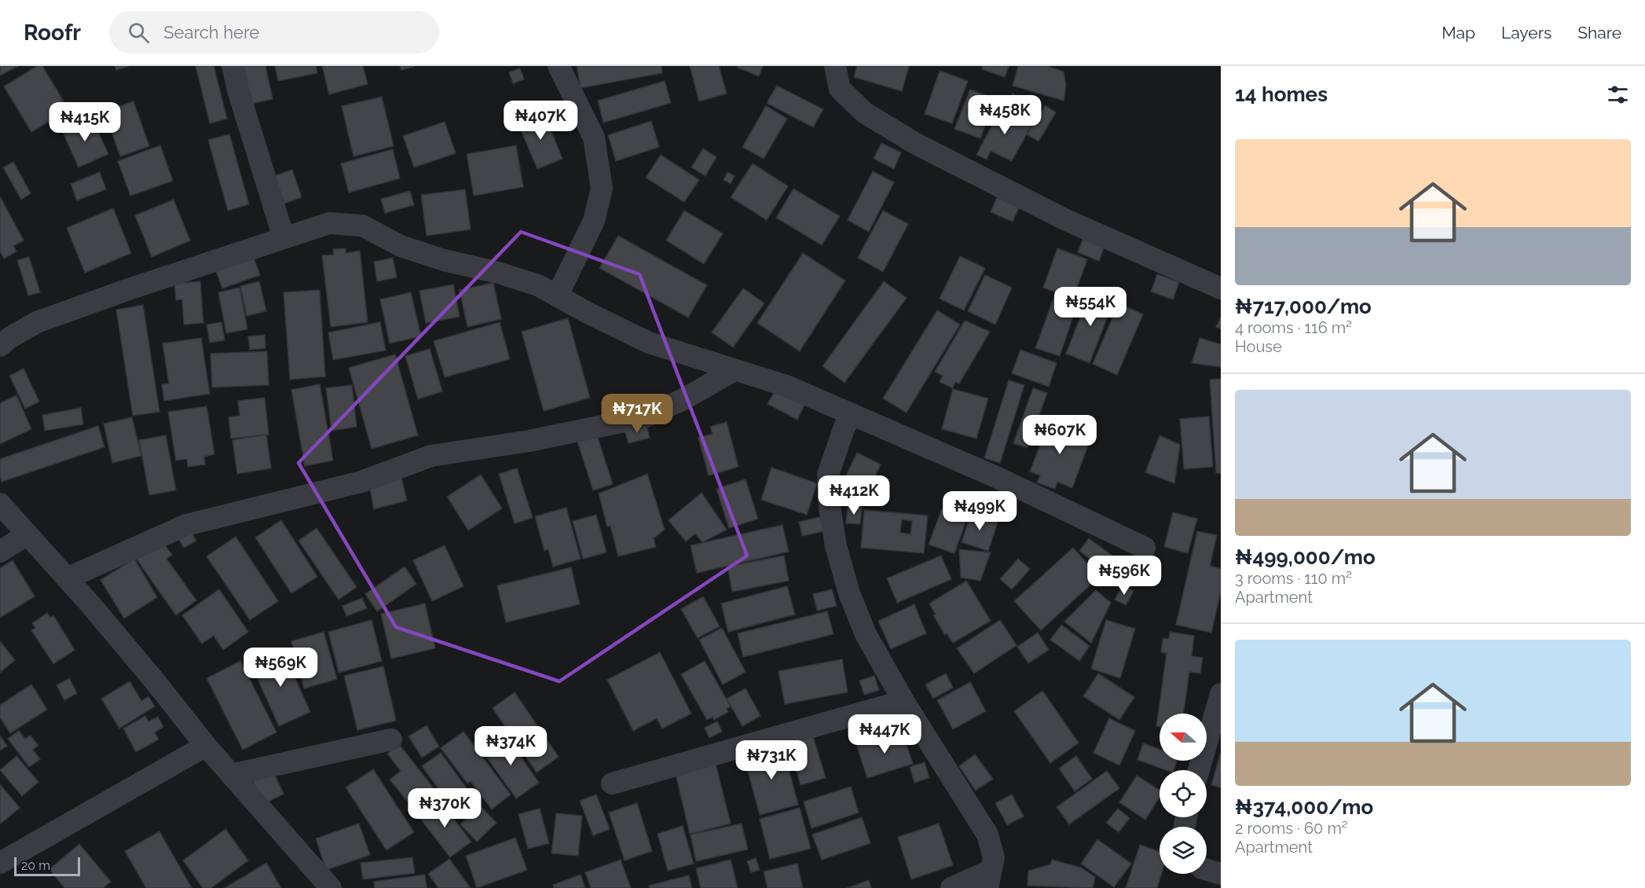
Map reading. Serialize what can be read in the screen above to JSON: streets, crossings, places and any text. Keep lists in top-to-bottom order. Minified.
{"scale_bar":"20 m","north":"left","page":{"header":"Roofr","search":"Search here","nav":["Map","Layers","Share"],"heading":"14 homes","price":["₦458K","₦407K","₦415K","₦554K","₦717K","₦607K","₦412K","₦499K","₦596K","₦569K","₦447K","₦374K","₦731K","₦370K"],"list":[{"name":"₦717,000/mo","note":"4 rooms · 116 m² · House"},{"name":"₦499,000/mo","note":"3 rooms · 110 m² · Apartment"},{"name":"₦374,000/mo","note":"2 rooms · 60 m² · Apartment"}],"scale":"20 m"}}
